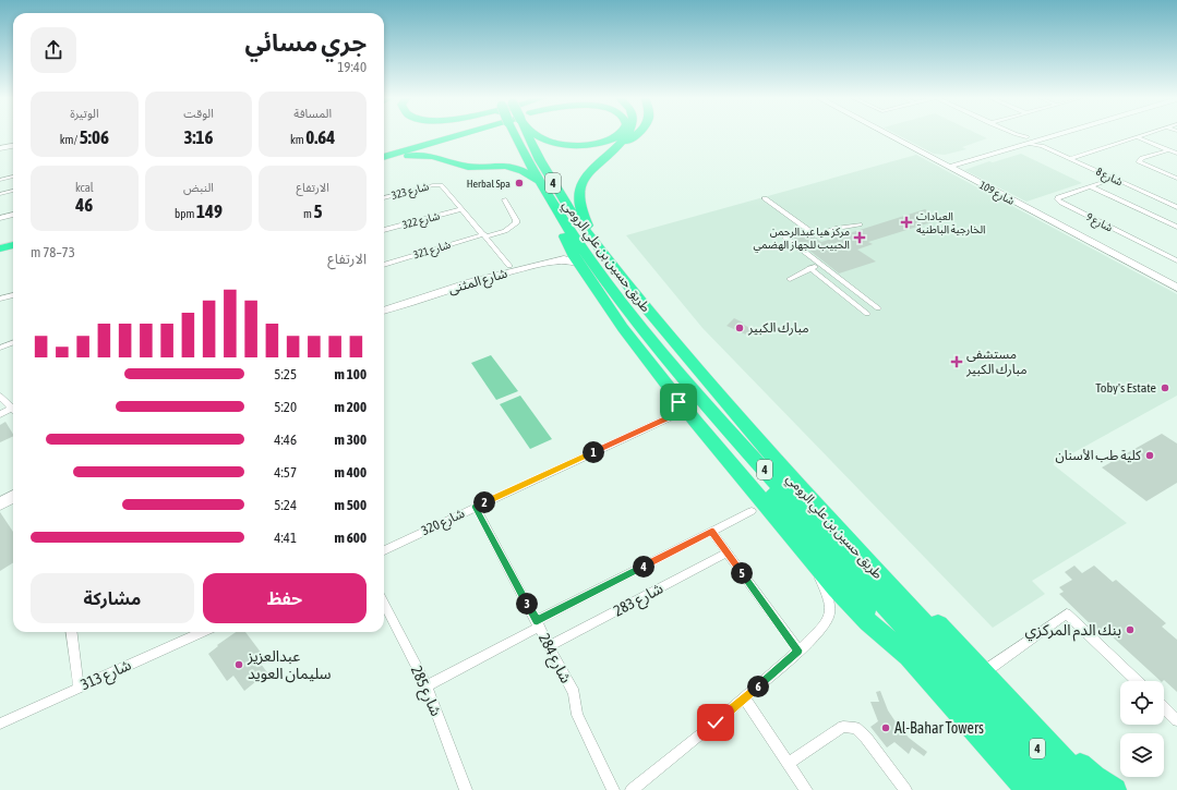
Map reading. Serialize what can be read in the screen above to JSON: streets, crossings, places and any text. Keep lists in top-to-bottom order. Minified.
{"streets":{"highway":["4","طريق حسين بن علي الرومي"],"street":["شارع 8","شارع 323","شارع 109","شارع 322","شارع 9","شارع 321","شارع المثنى","شارع 320","شارع 283","شارع 284","شارع 313","شارع 285"]},"crossings":[["شارع 8","شارع 9"],["شارع 323","شارع 322"],["شارع 320","شارع 284"],["شارع 283","شارع 284"],["شارع 283","شارع 285"]],"places":{"other":["Herbal Spa","مبارك الكبير","Toby's Estate","كلية طب الأسنان","بنك الدم المركزي","عبدالعزيز سليمان العويد","Al-Bahar Towers"],"health":["العيادات الخارجية الباطنية","مركز هيا عبدالرحمن الحبيب للجهاز الهضمي","مستشفى مبارك الكبير"]},"page":{"heading":["جري مسائي","19:40"],"stats":[["المسافة","0.64 km"],["الوقت","3:16"],["الوتيرة","5:06 /km"],["الارتفاع","5 m"],["النبض","149 bpm"],["kcal","46"]],"chart":["الارتفاع","73–78 m"],"list":[{"name":"100 m","note":"5:25"},{"name":"200 m","note":"5:20"},{"name":"300 m","note":"4:46"},{"name":"400 m","note":"4:57"},{"name":"500 m","note":"5:24"},{"name":"600 m","note":"4:41"}],"pins":["1","2","4","5","3","6"],"buttons":["حفظ","مشاركة"]}}
